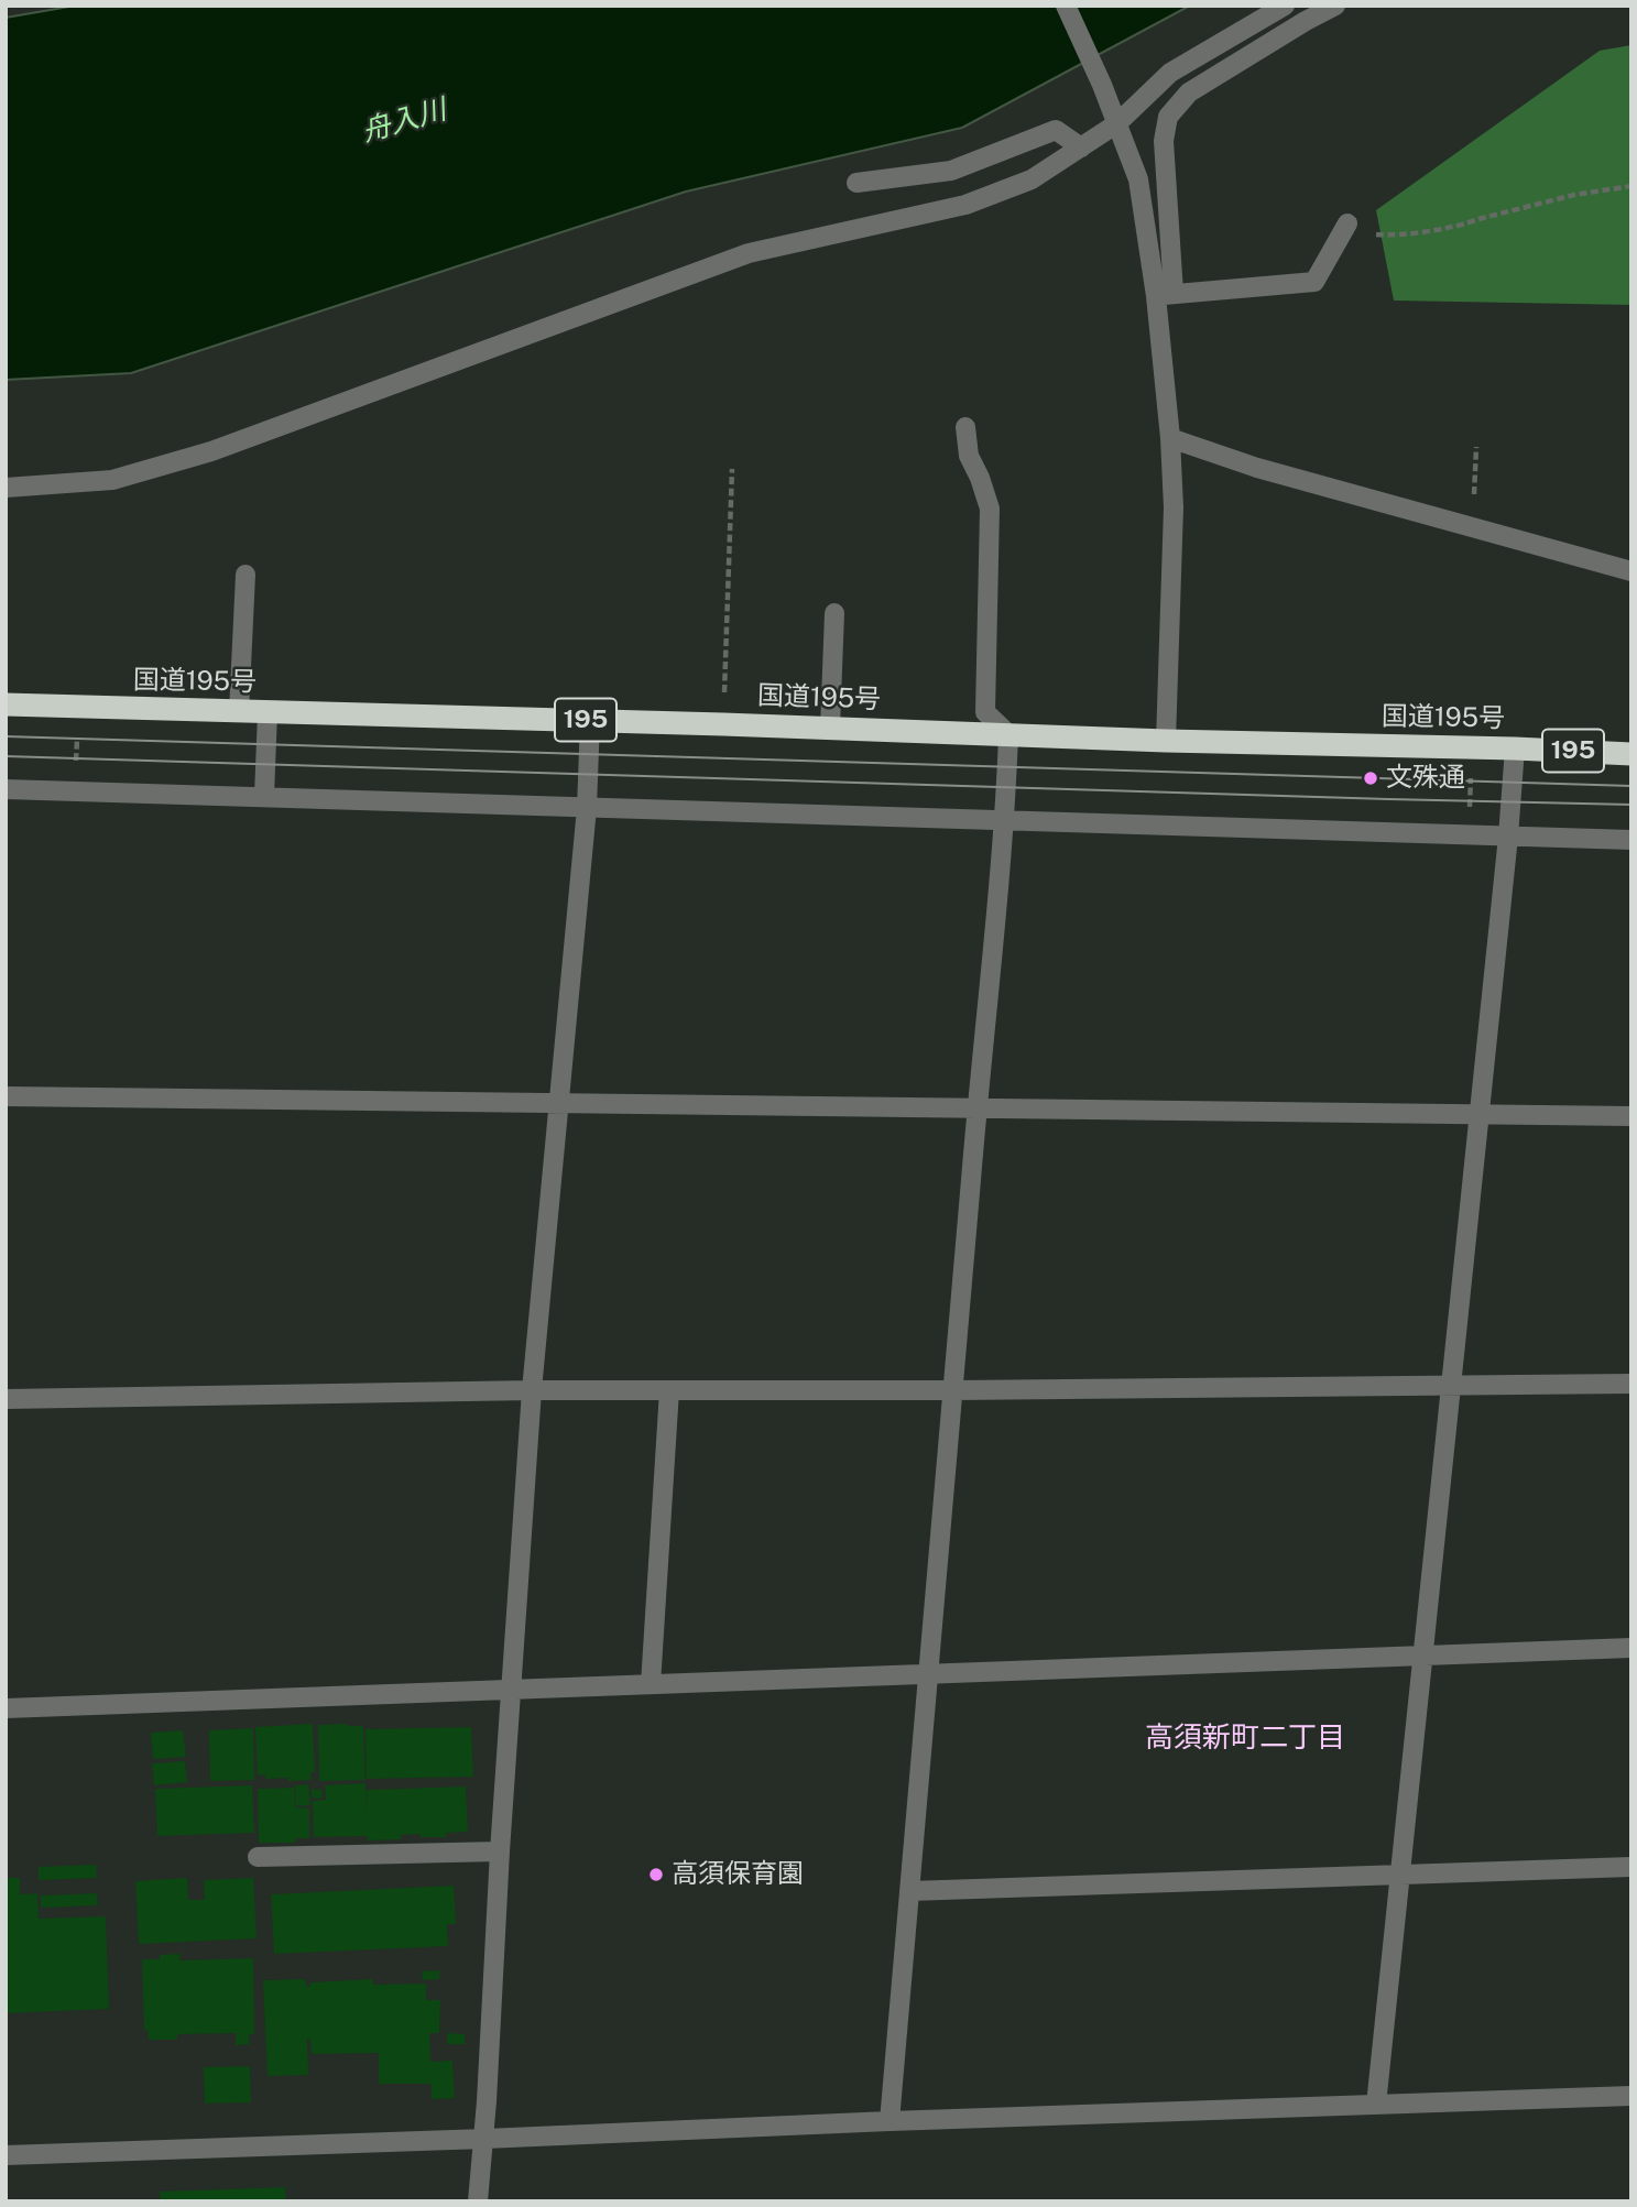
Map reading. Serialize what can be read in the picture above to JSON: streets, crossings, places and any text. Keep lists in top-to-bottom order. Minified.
{"streets":{"highway":["国道195号","195"]},"districts":["高須新町二丁目"],"water":["舟入川"],"places":["文殊通","高須保育園"]}
